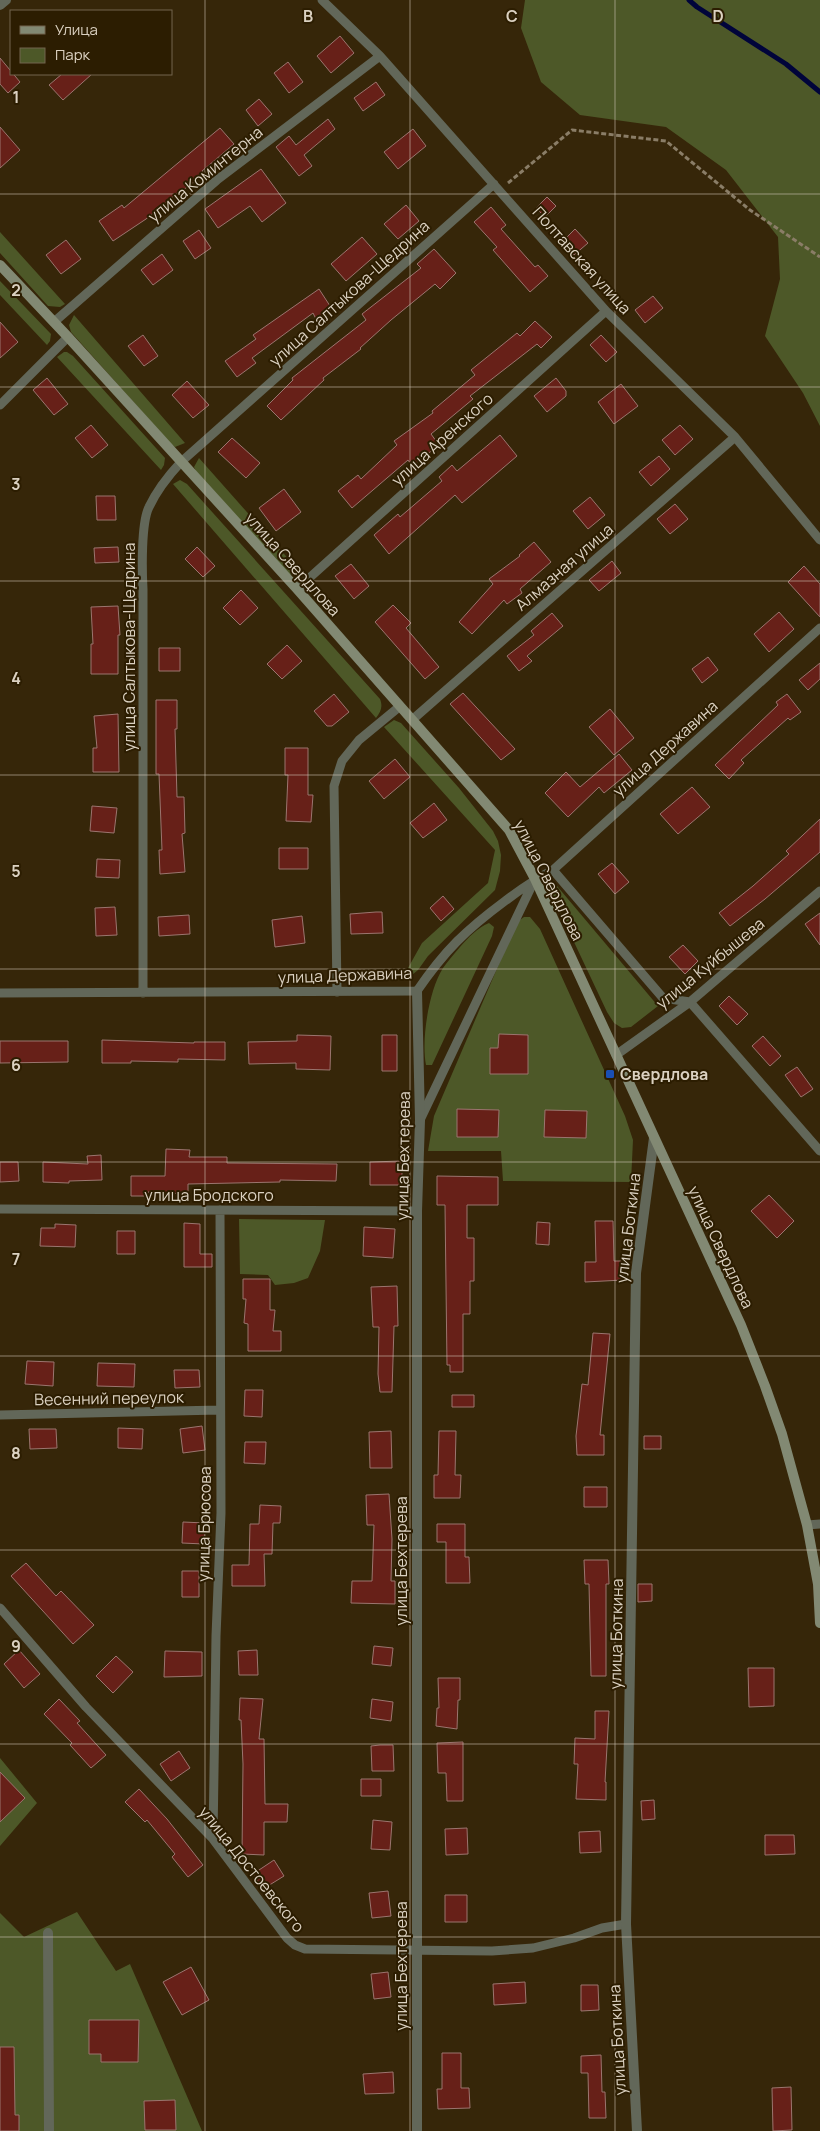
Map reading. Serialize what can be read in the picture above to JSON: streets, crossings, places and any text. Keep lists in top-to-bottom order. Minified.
{"streets":{"street":["улица Свердлова","улица Бехтерева","улица Боткина"],"lane":["улица Коминтерна","Полтавская улица","улица Салтыкова-Щедрина","улица Аренского","Алмазная улица","улица Державина","улица Куйбышева","улица Бродского","Весенний переулок","улица Брюсова","улица Достоевского"]},"crossings":[["улица Коминтерна","Полтавская улица"],["улица Коминтерна","улица Свердлова"],["Полтавская улица","улица Салтыкова-Щедрина"],["Полтавская улица","улица Аренского"],["Полтавская улица","Алмазная улица"],["улица Салтыкова-Щедрина","улица Свердлова"],["улица Салтыкова-Щедрина","улица Державина"],["улица Аренского","улица Свердлова"],["улица Свердлова","Алмазная улица"],["улица Свердлова","улица Державина"],["улица Свердлова","улица Куйбышева"],["улица Свердлова","улица Боткина"],["улица Державина","улица Бехтерева"],["улица Бехтерева","улица Бродского"],["улица Бехтерева","улица Достоевского"],["улица Бродского","улица Брюсова"],["улица Боткина","улица Достоевского"],["Весенний переулок","улица Брюсова"],["улица Брюсова","улица Достоевского"]],"places":{"transit":["Свердлова"]},"legend":["Улица","Парк"],"grid":{"columns":["B","C","D"],"rows":["1","2","3","4","5","6","7","8","9"]}}
